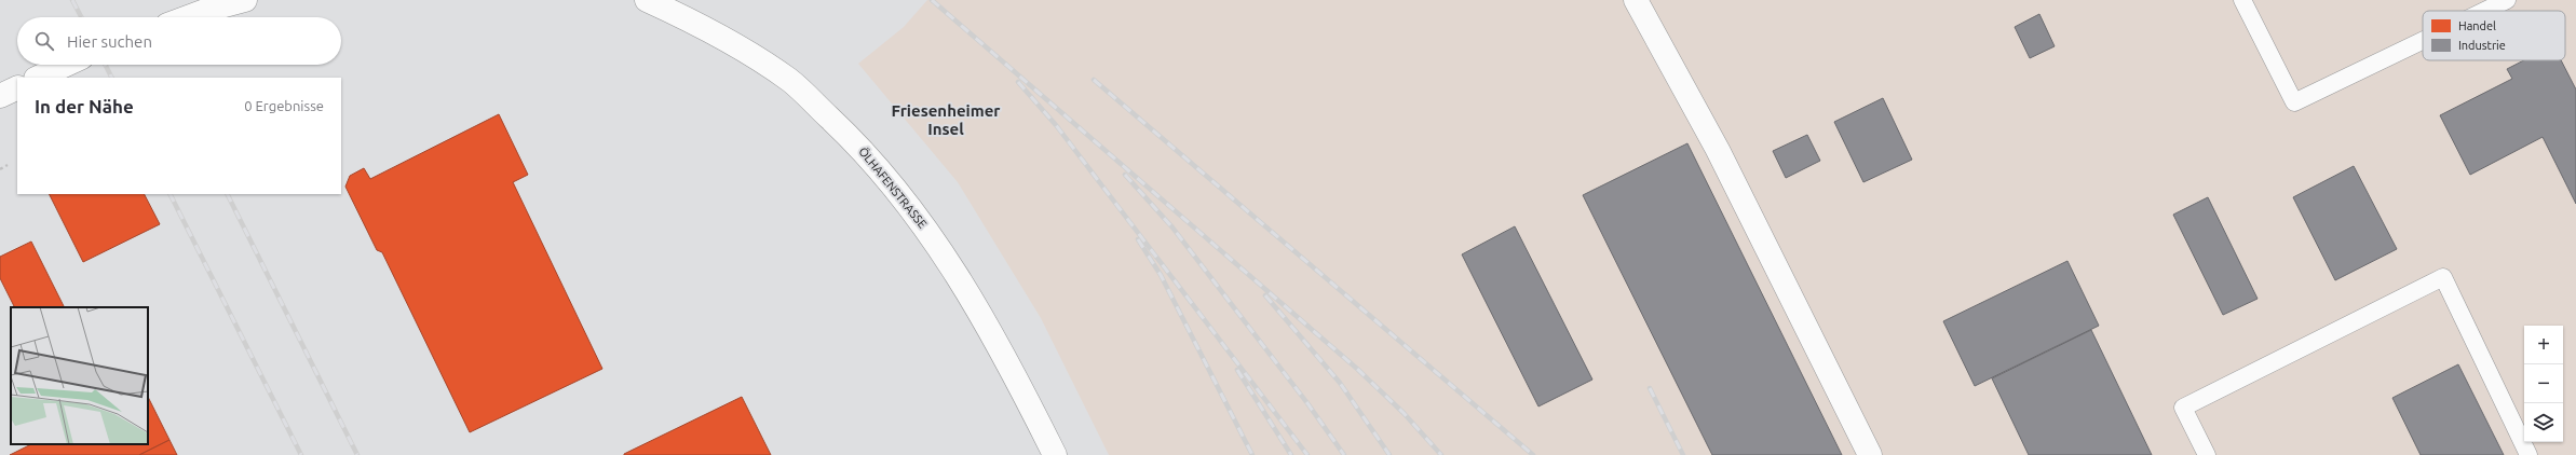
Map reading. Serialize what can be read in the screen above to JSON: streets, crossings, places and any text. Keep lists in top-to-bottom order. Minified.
{"streets":{"street":["ÖLHAFENSTRASSE"]},"districts":["Friesenheimer Insel"],"legend":["Handel","Industrie"],"page":{"search":"Hier suchen","heading":["In der Nähe","0 Ergebnisse"],"map_buttons":["+","−"]}}
